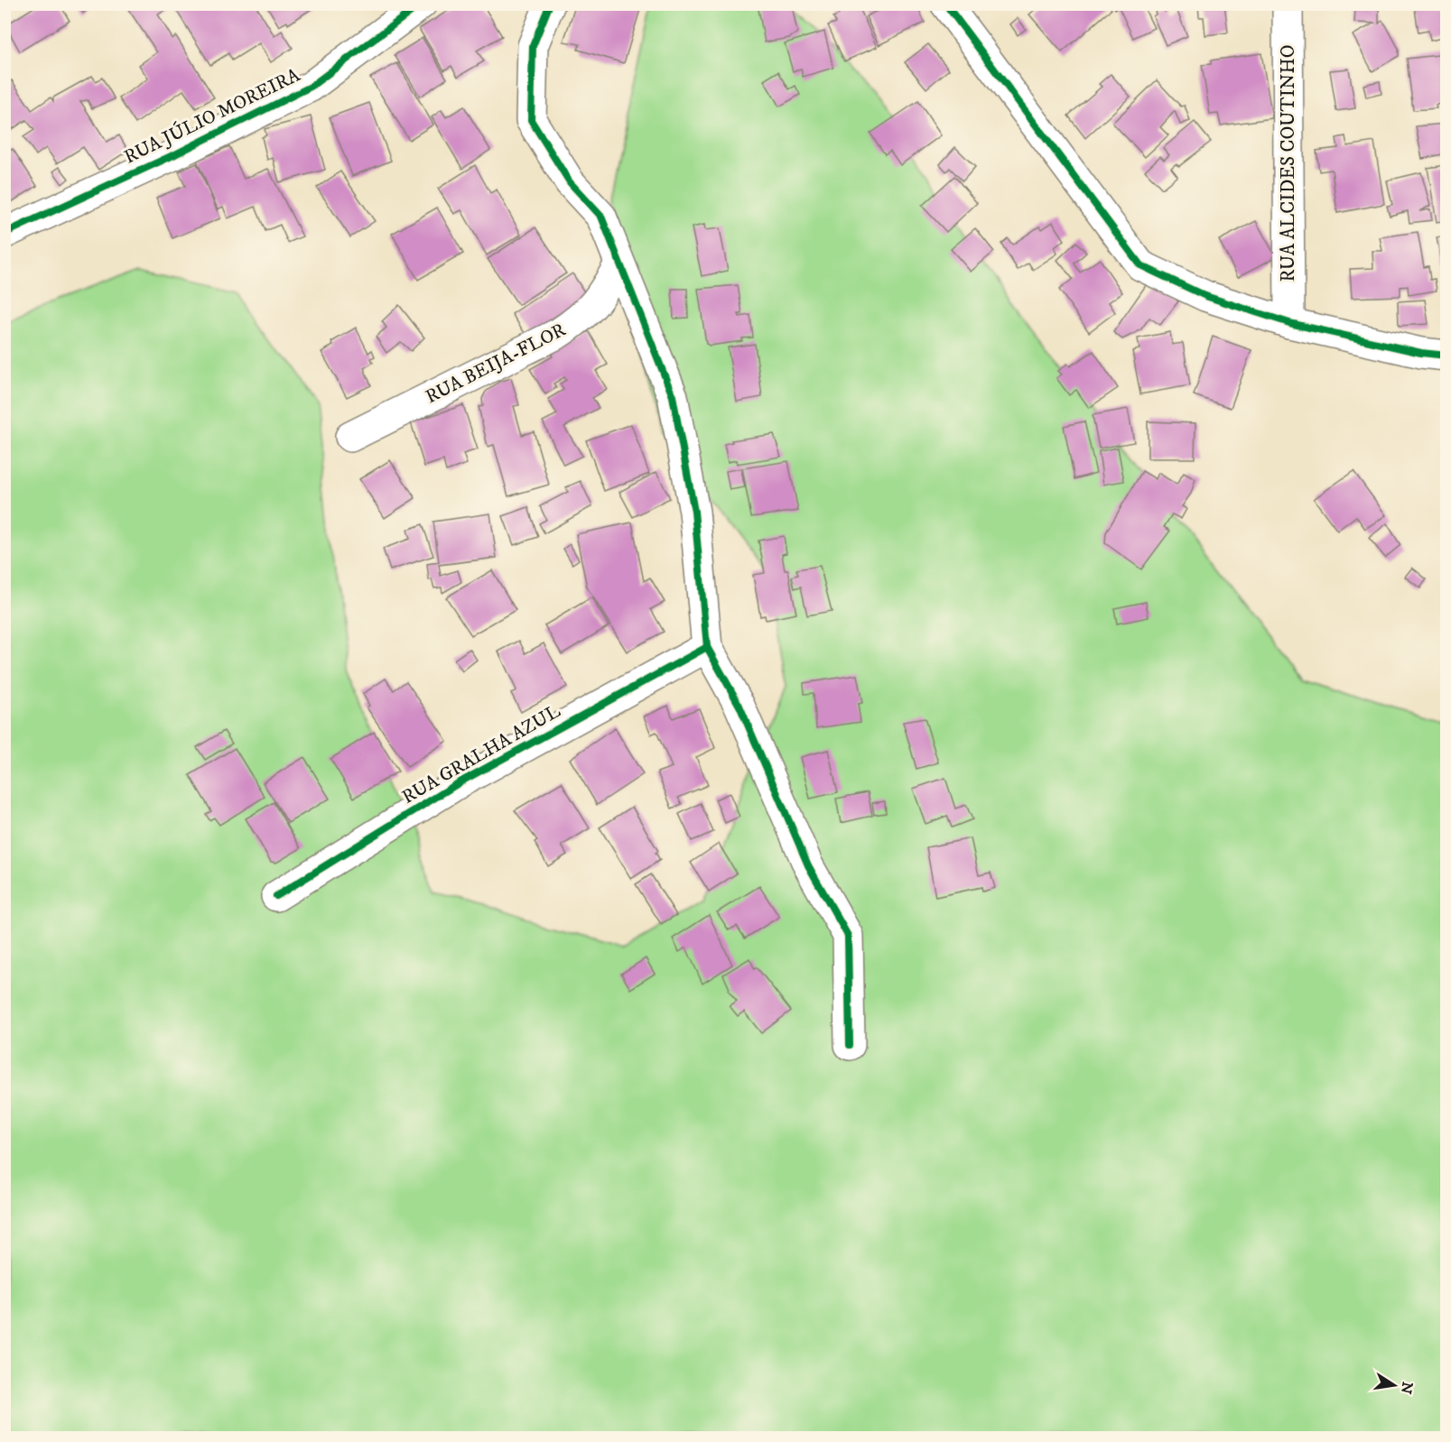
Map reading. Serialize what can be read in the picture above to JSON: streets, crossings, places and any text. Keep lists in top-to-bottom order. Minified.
{"streets":{"street":["RUA JÚLIO MOREIRA","RUA ALCIDES COUTINHO","RUA BEIJA-FLOR","RUA GRALHA AZUL"]},"north":"right"}
